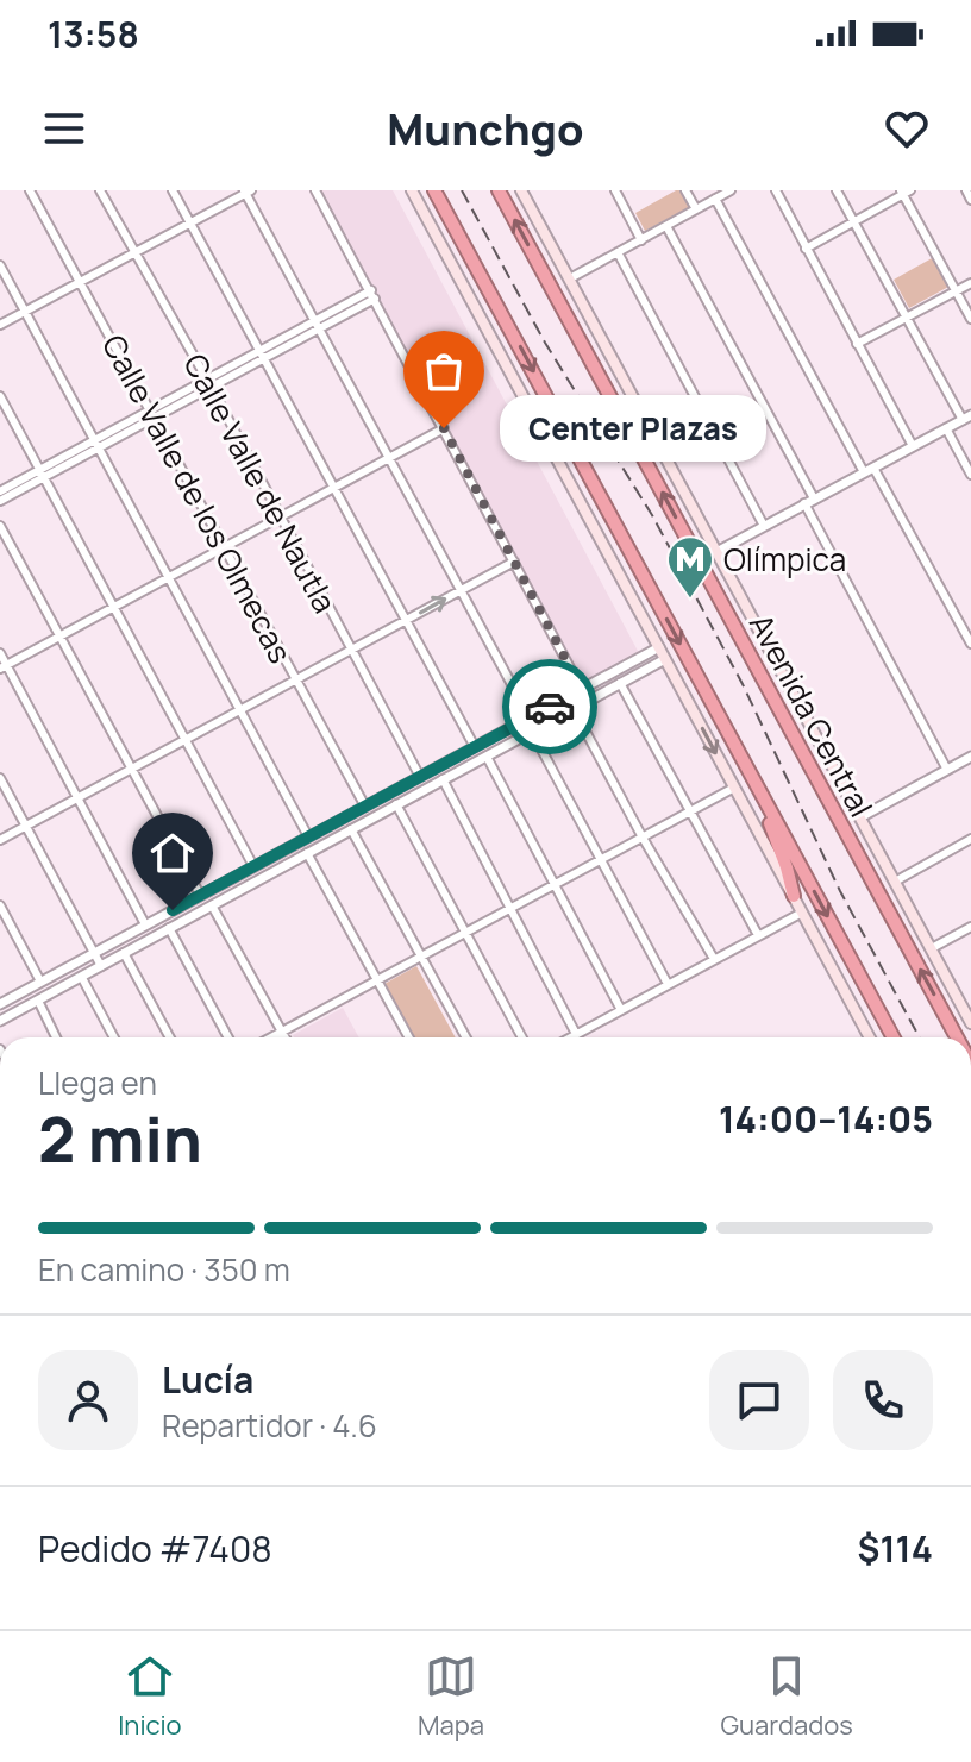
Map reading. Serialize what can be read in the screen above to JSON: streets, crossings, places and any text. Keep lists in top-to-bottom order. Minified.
{"streets":{"highway":["Avenida Central"],"street":["Calle Valle de Nautla","Calle Valle de los Olmecas"]},"places":{"other":["Center Plazas"],"metro station":["Olímpica"]},"page":{"status":"13:58","header":"Munchgo","bubble":"Center Plazas","heading":["2 min","Llega en","14:00–14:05"],"panel":["Lucía","Repartidor · 4.6","Pedido #7408","$114"],"bar":"En camino · 350 m","tabs":["Inicio","Mapa","Guardados"]}}
